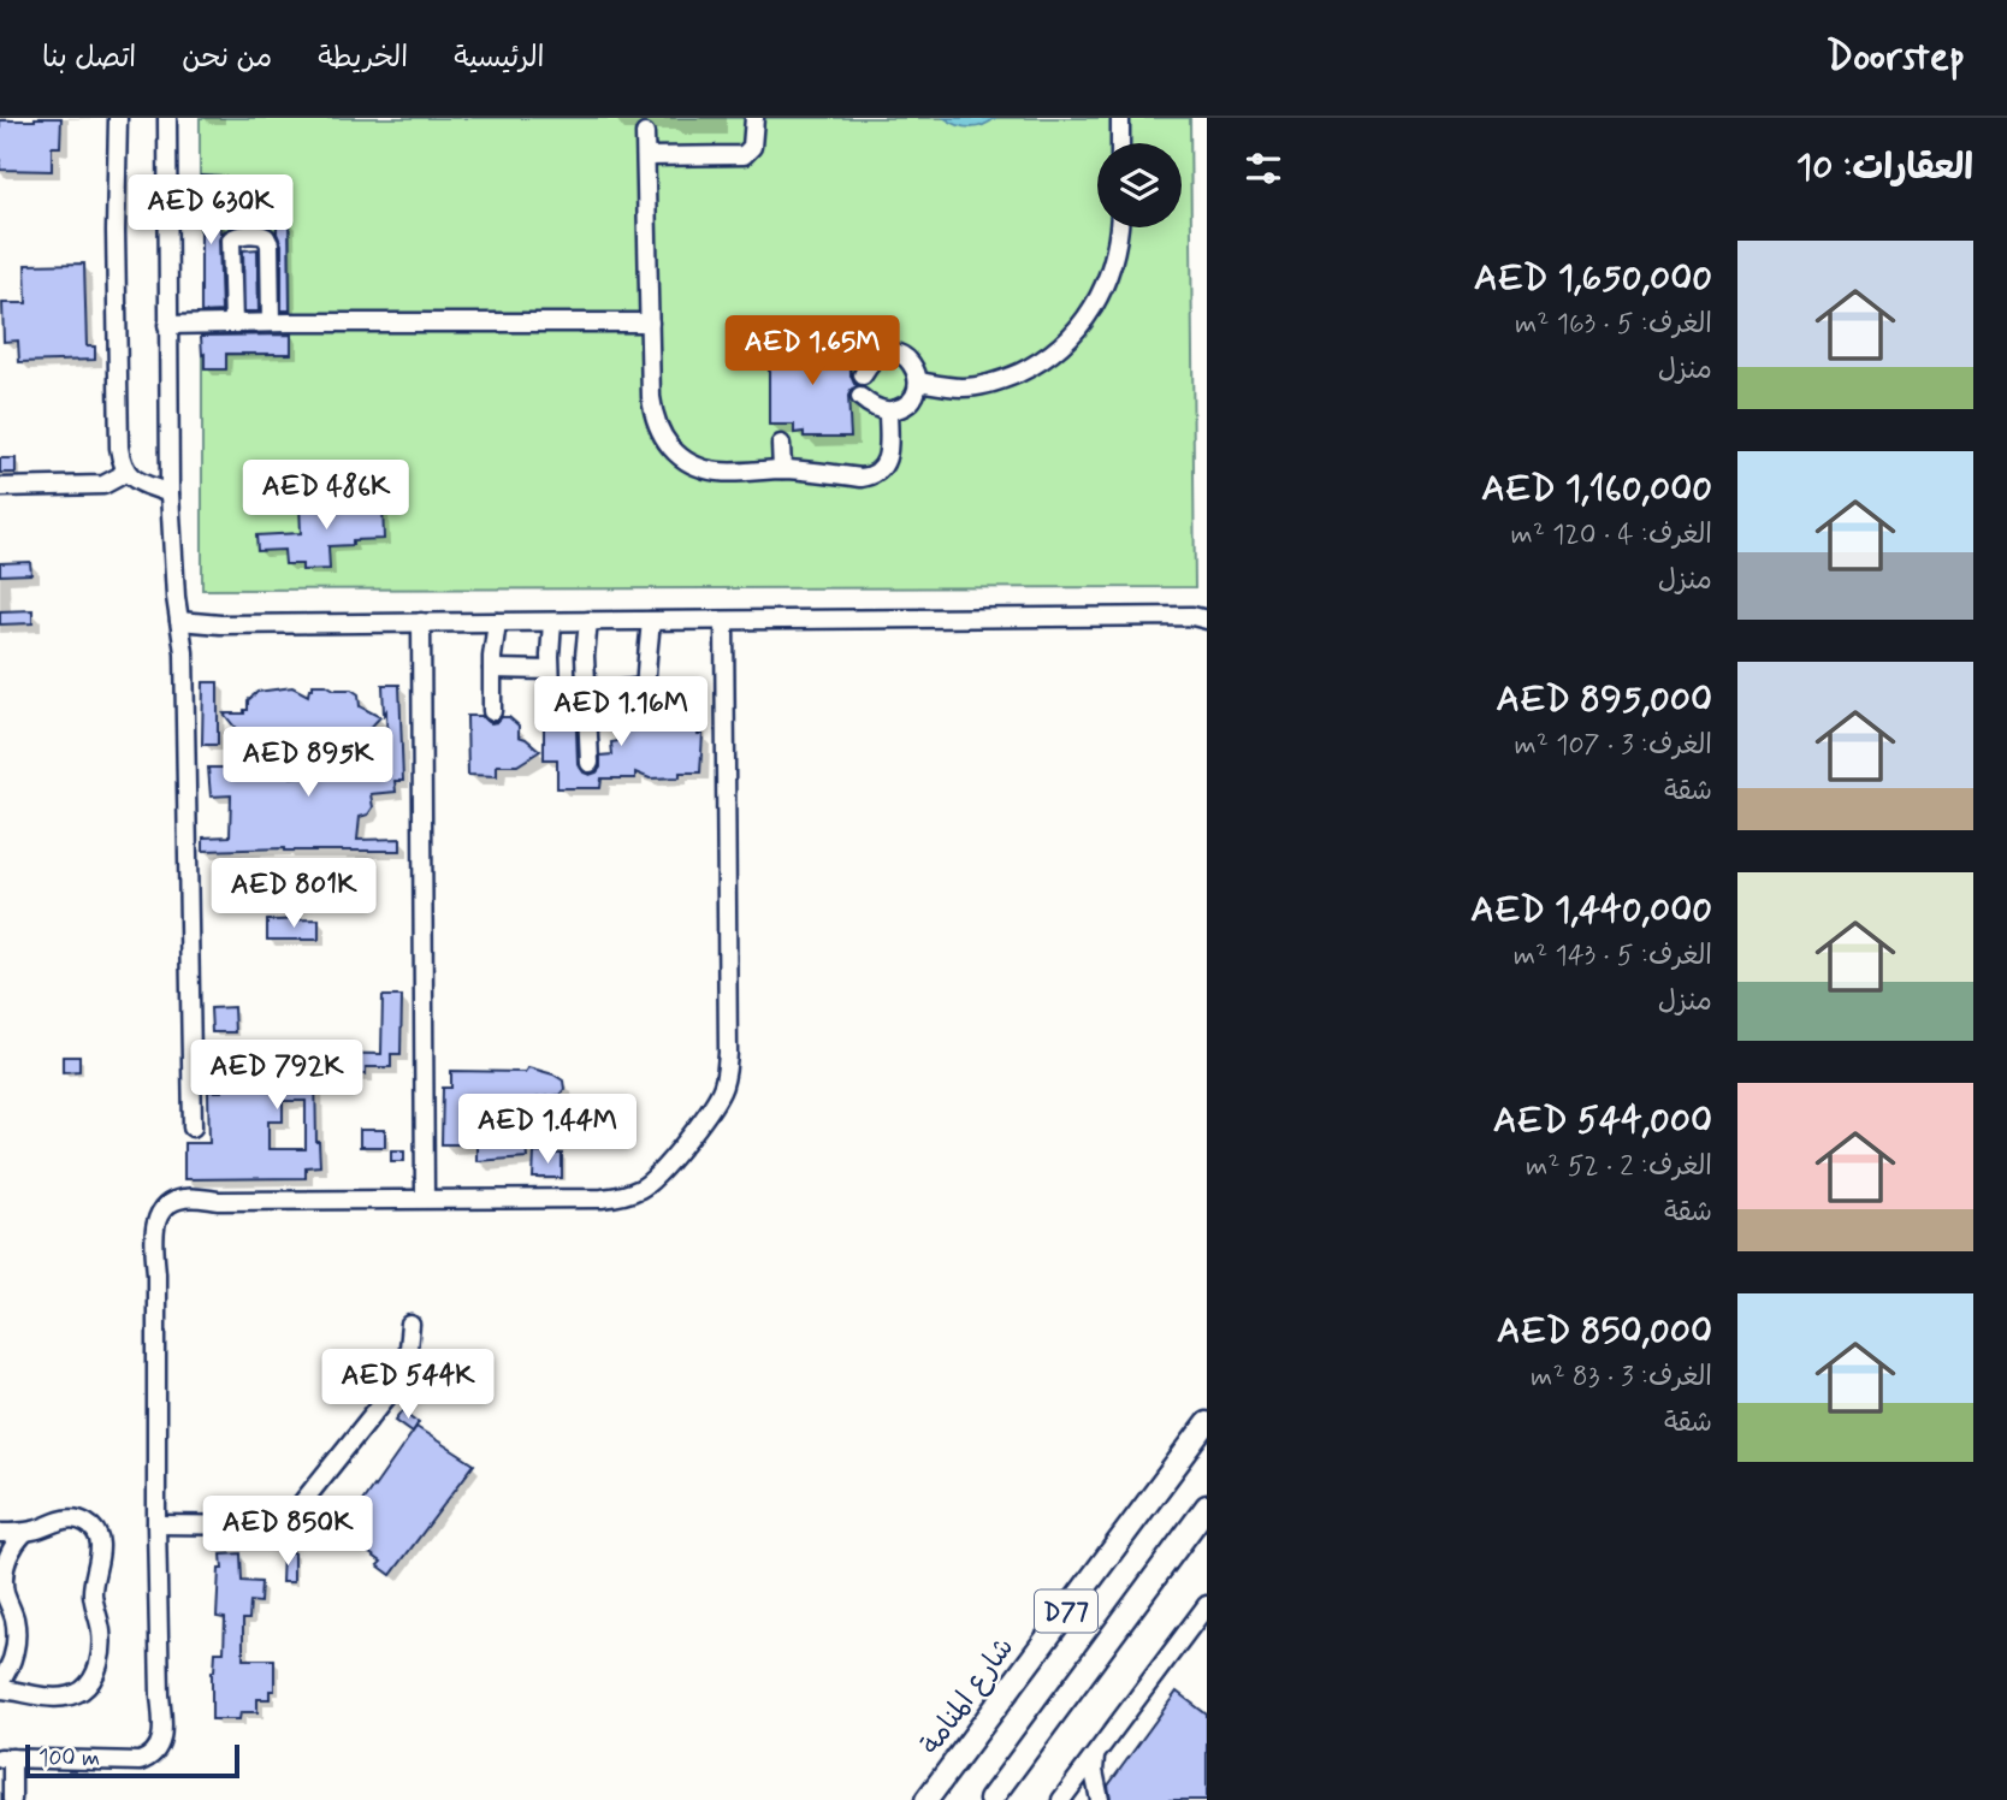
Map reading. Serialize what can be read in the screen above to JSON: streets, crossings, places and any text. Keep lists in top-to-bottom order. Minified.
{"streets":{"main road":["D77","شارع المنامة"]},"scale_bar":"100 m","page":{"header":"Doorstep","nav":["الرئيسية","الخريطة","من نحن","اتصل بنا"],"heading":"العقارات: 10","price":["AED 630K","AED 1.65M","AED 486K","AED 1.16M","AED 895K","AED 801K","AED 792K","AED 1.44M","AED 544K","AED 850K"],"list":[{"name":"AED 1,650,000","note":"الغرف: 5 · 163 m² · منزل"},{"name":"AED 1,160,000","note":"الغرف: 4 · 120 m² · منزل"},{"name":"AED 895,000","note":"الغرف: 3 · 107 m² · شقة"},{"name":"AED 1,440,000","note":"الغرف: 5 · 143 m² · منزل"},{"name":"AED 544,000","note":"الغرف: 2 · 52 m² · شقة"},{"name":"AED 850,000","note":"الغرف: 3 · 83 m² · شقة"}],"scale":"100 m"}}
